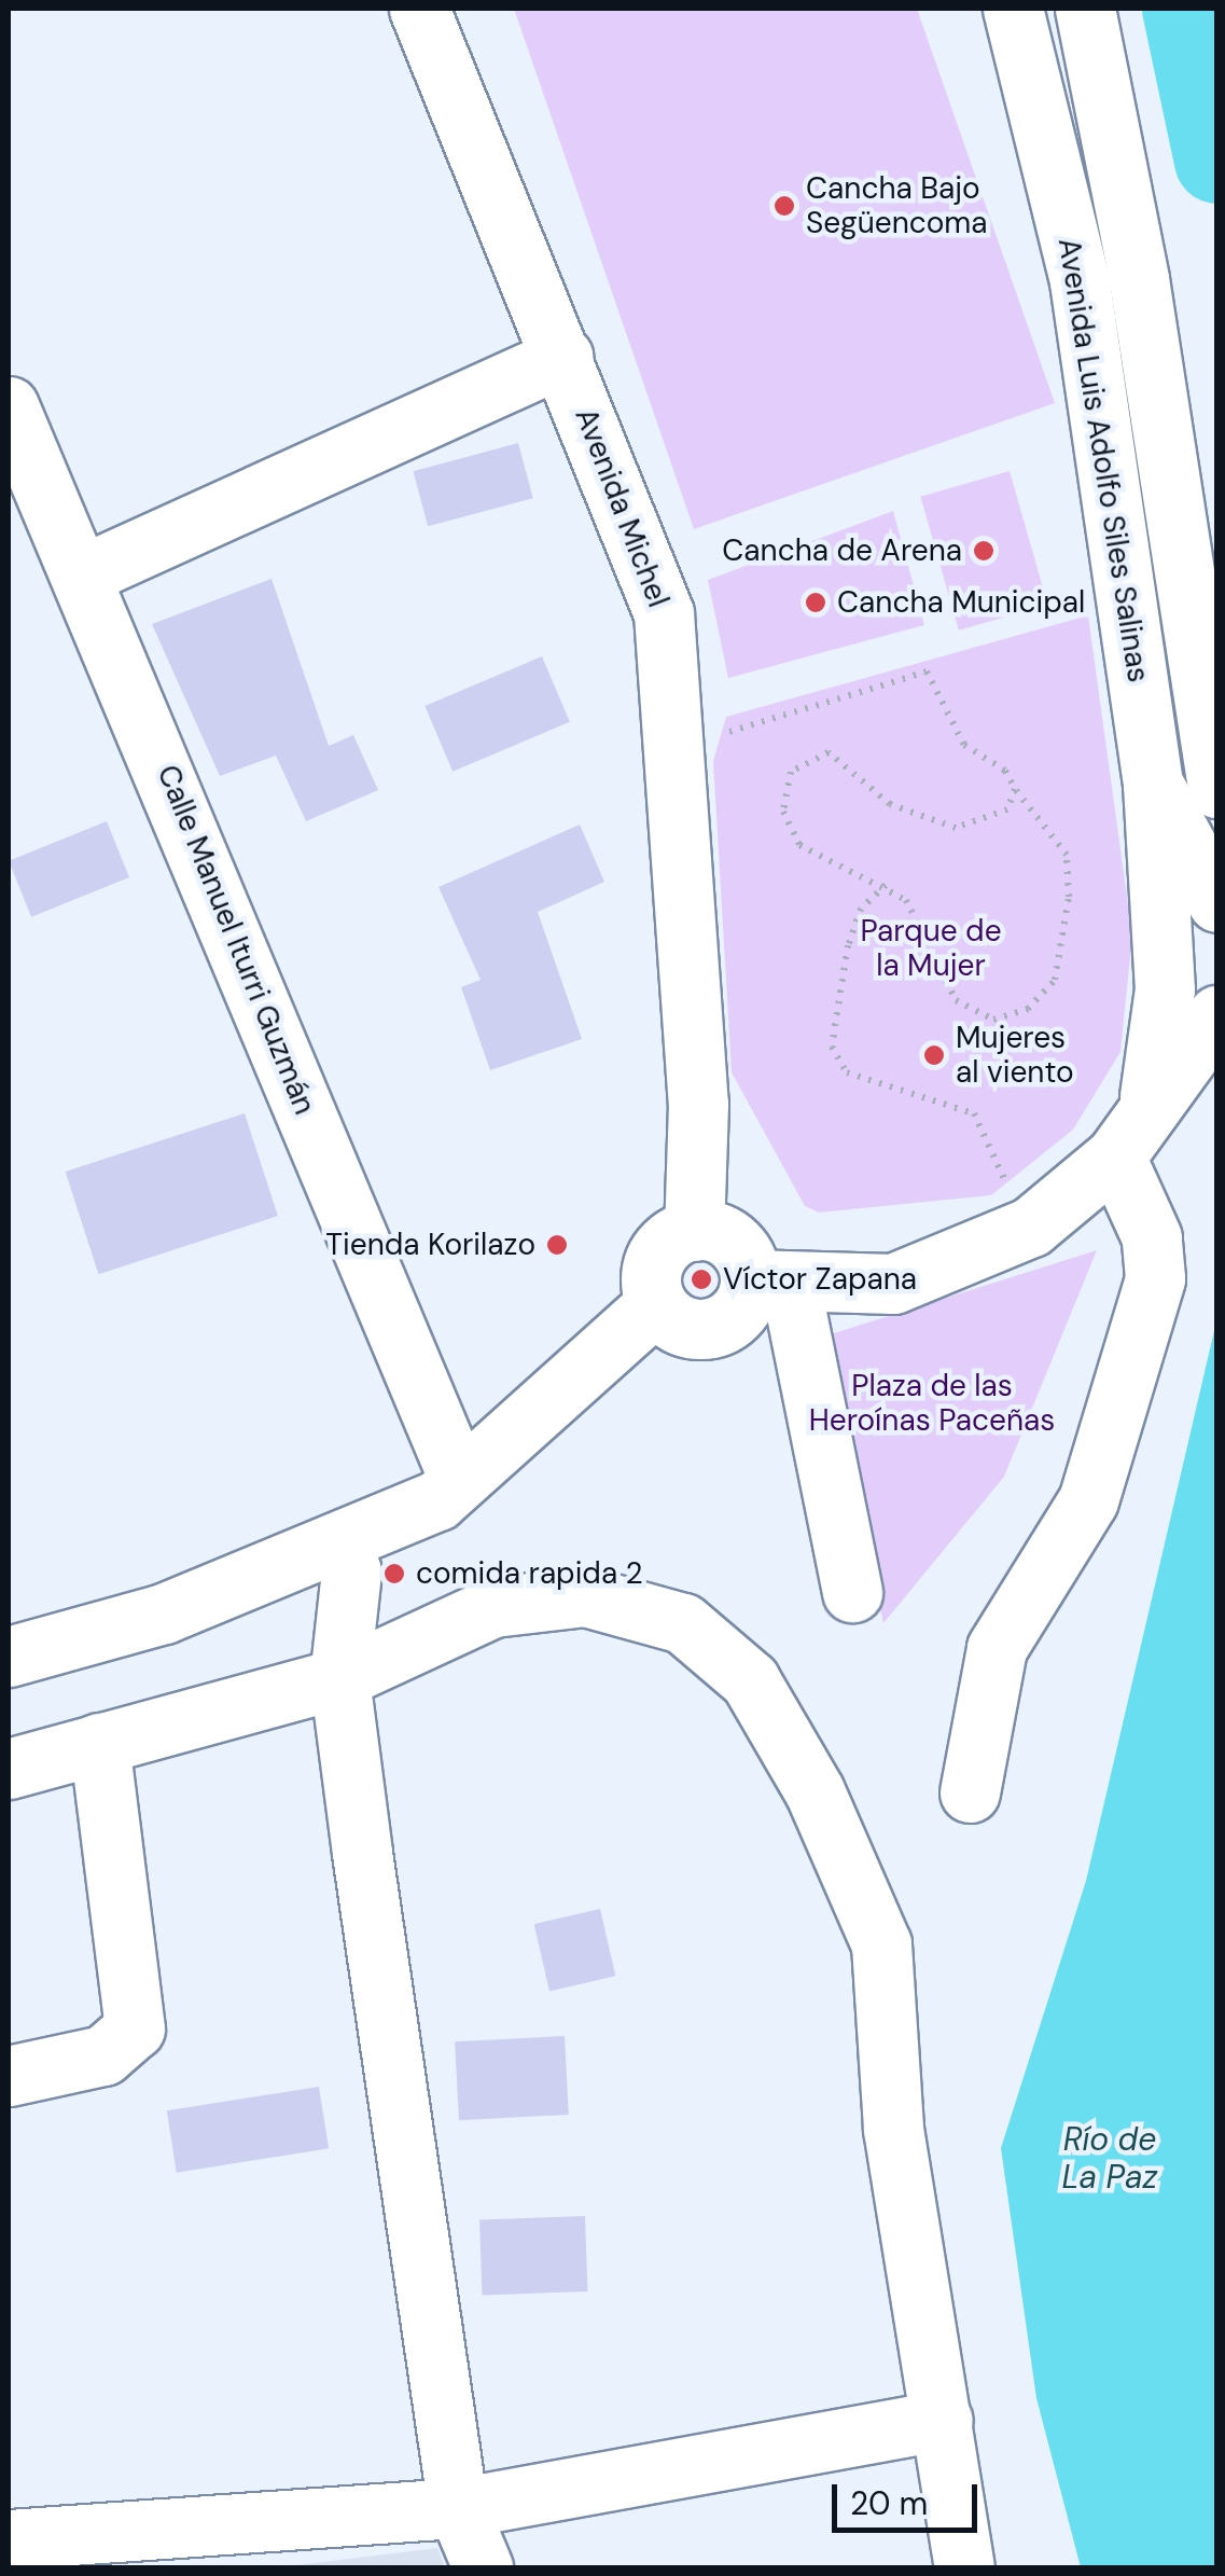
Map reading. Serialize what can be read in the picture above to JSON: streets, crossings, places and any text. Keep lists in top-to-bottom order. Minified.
{"streets":{"street":["Avenida Luis Adolfo Siles Salinas","Avenida Michel","Calle Manuel Iturri Guzmán"]},"water":["Río de La Paz"],"parks":["Parque de la Mujer","Plaza de las Heroínas Paceñas"],"places":["Cancha Bajo Següencoma","Cancha de Arena","Cancha Municipal","Mujeres al viento","Tienda Korilazo","Víctor Zapana","comida rapida 2"],"scale_bar":"20 m"}
